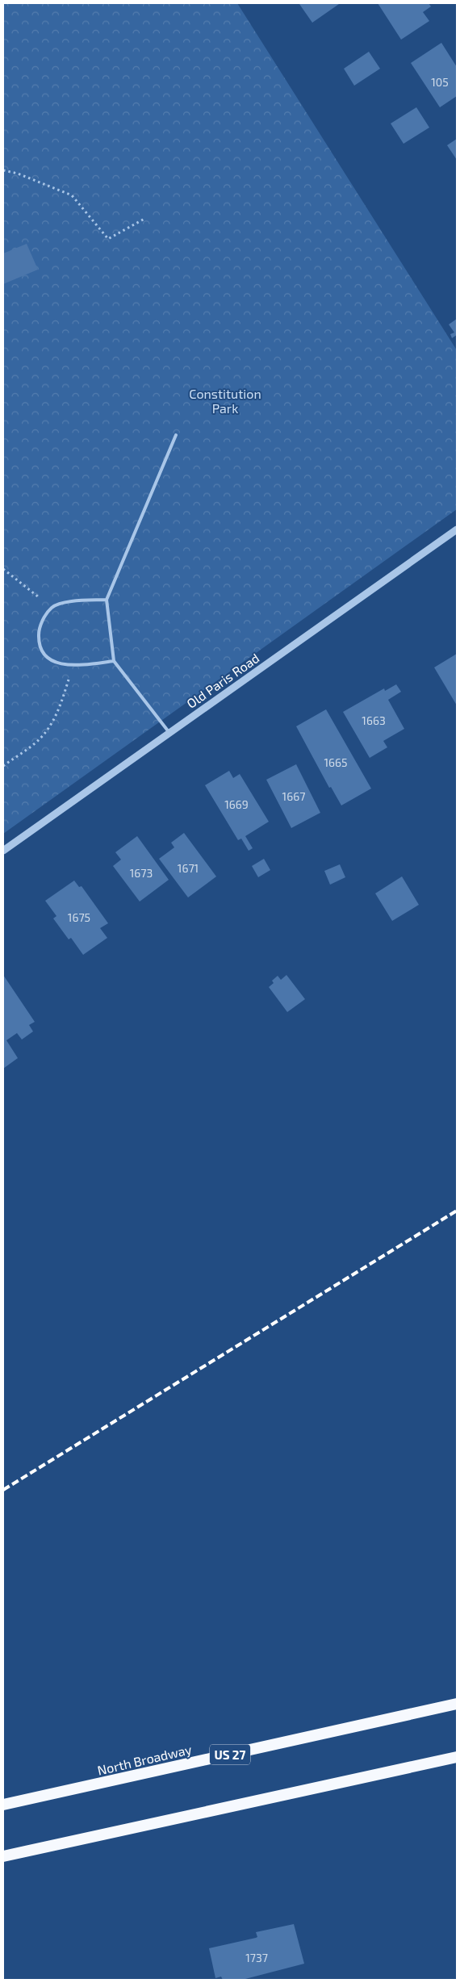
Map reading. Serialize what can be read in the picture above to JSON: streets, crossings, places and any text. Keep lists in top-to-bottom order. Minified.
{"streets":{"highway":["US 27","North Broadway"],"street":["Old Paris Road"]},"parks":["Constitution Park"],"house_numbers":["105","1663","1665","1667","1669","1671","1673","1675","1737"]}
